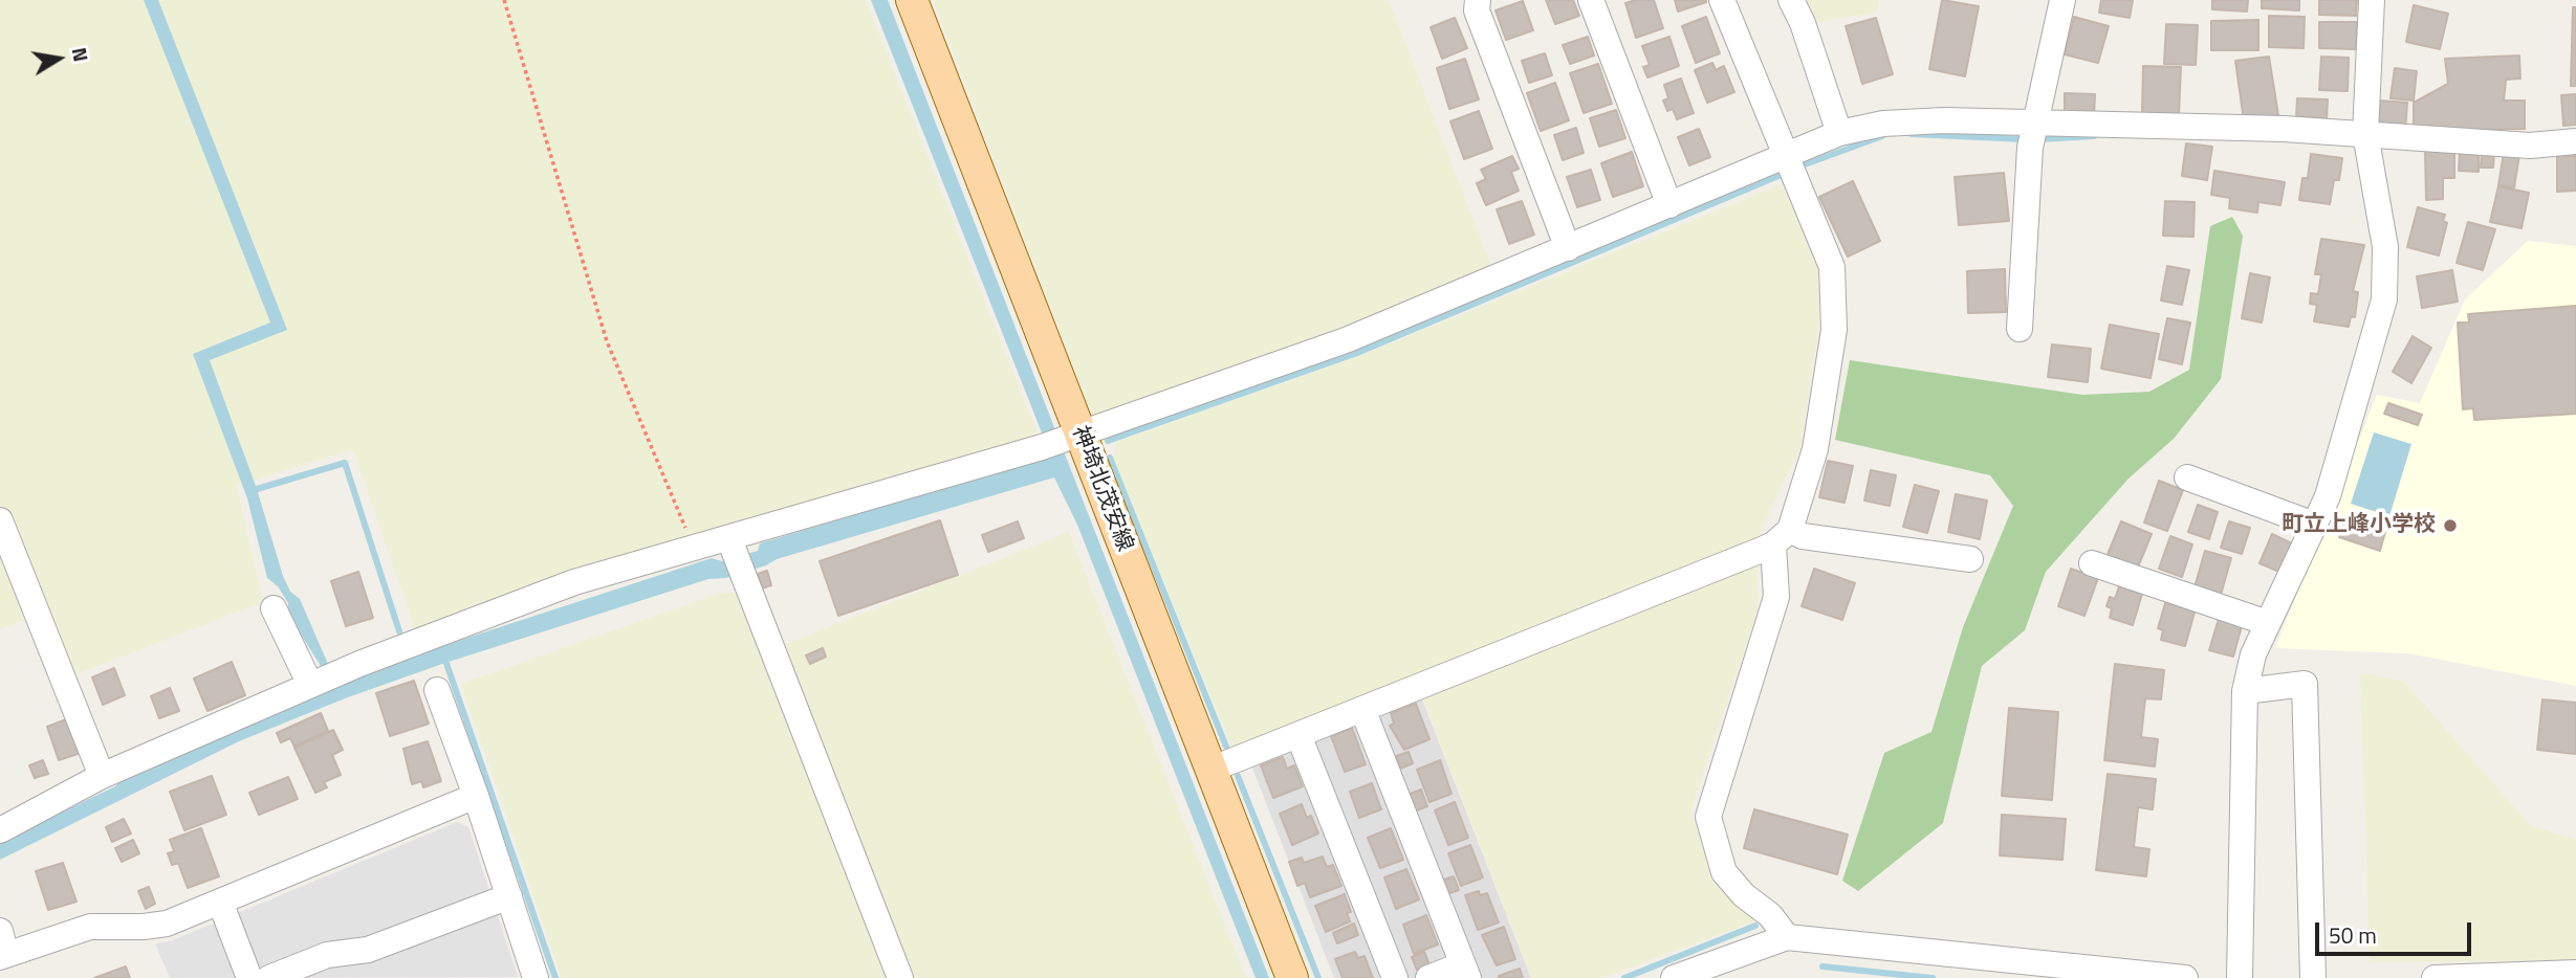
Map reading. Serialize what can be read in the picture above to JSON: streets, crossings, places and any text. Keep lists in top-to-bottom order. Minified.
{"streets":{"main road":["神埼北茂安線"]},"places":["町立上峰小学校"],"scale_bar":"50 m","north":"right"}
